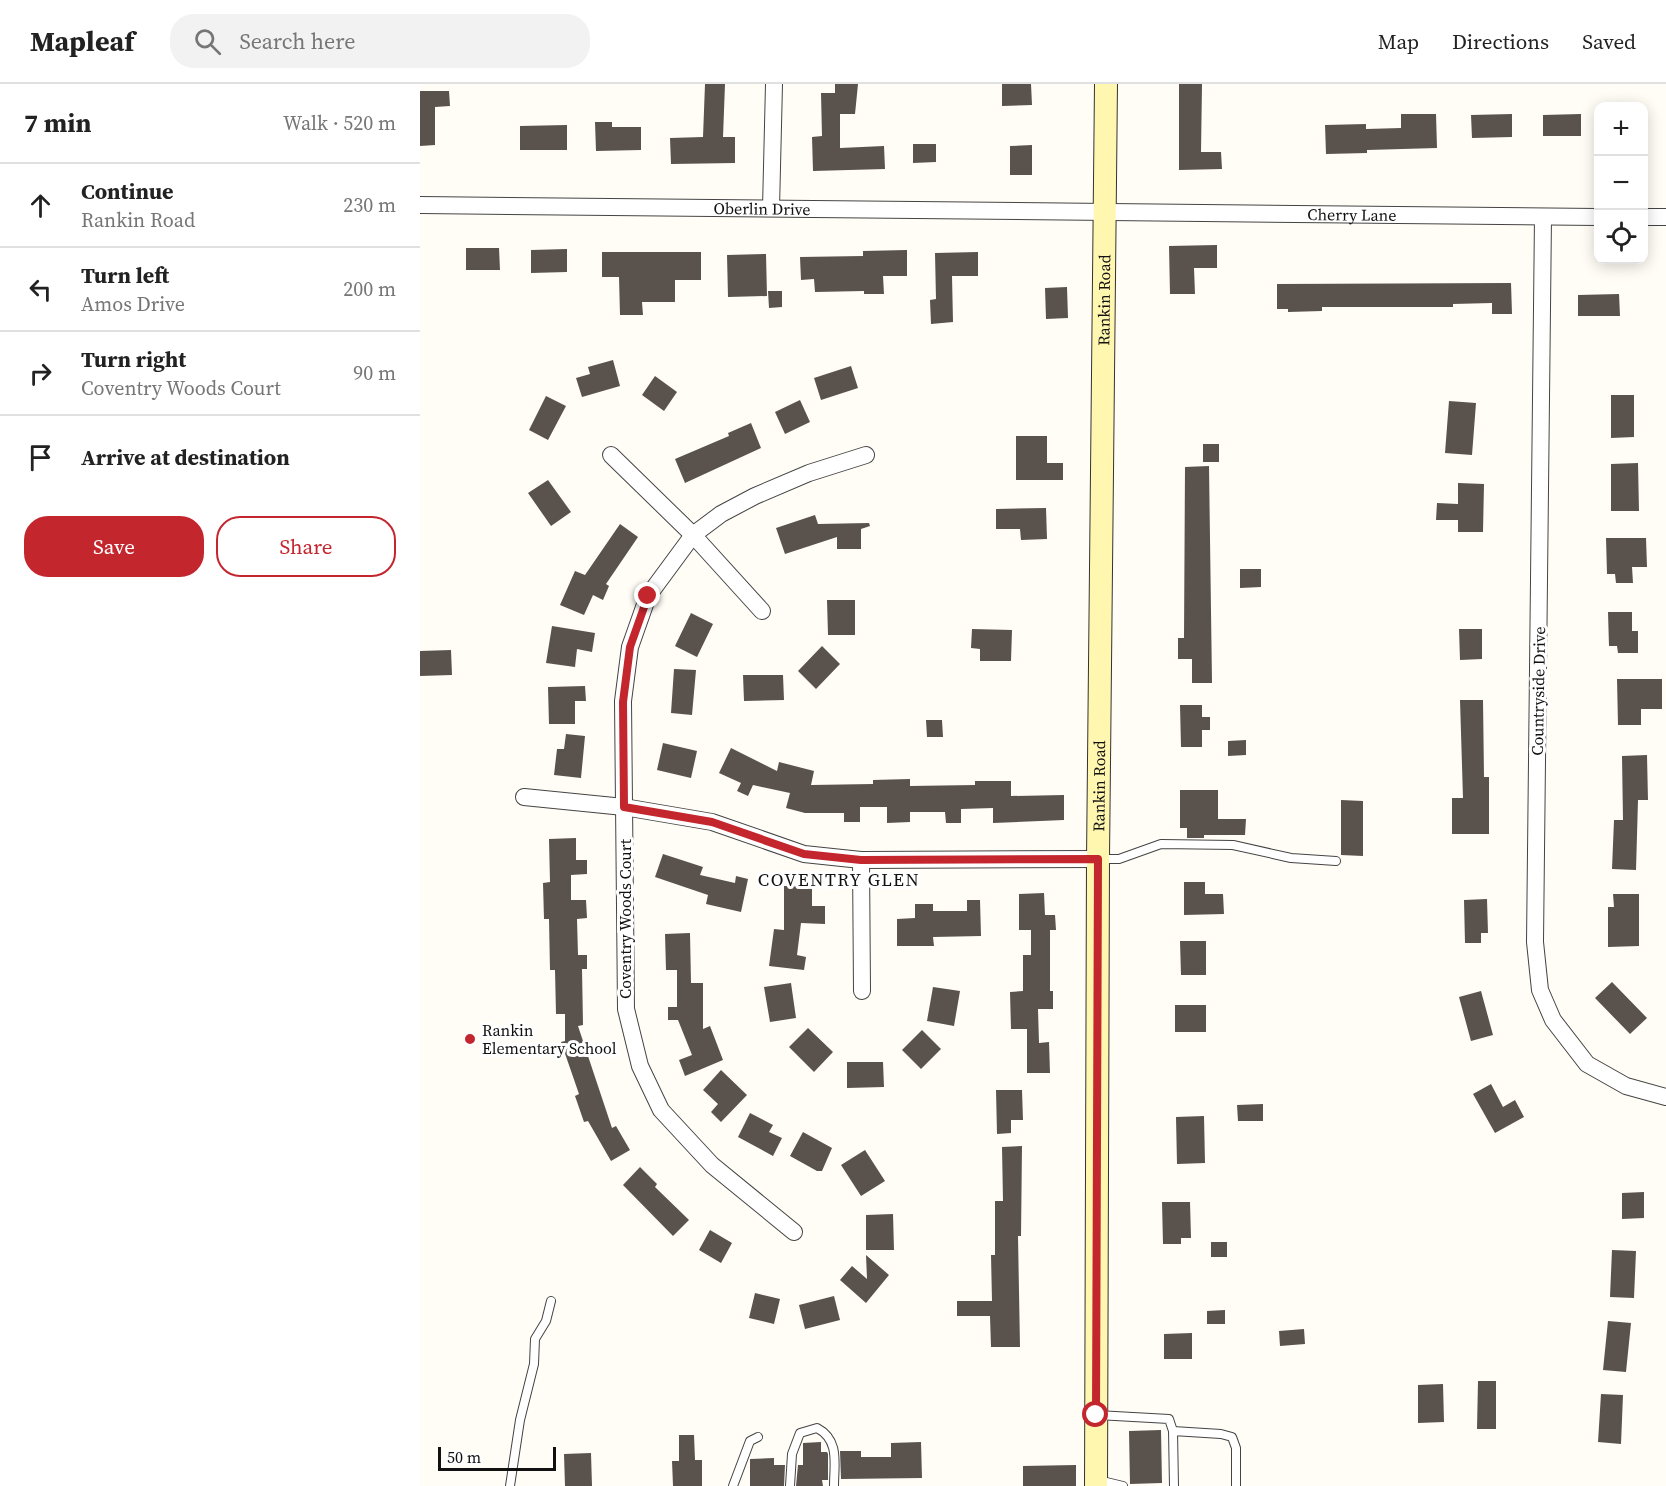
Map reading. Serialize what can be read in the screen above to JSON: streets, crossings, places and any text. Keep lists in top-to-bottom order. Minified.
{"streets":{"street":["Oberlin Drive","Cherry Lane","Rankin Road","Countryside Drive","Coventry Woods Court"]},"crossings":[["Oberlin Drive","Cherry Lane"],["Oberlin Drive","Rankin Road"],["Cherry Lane","Rankin Road"],["Cherry Lane","Countryside Drive"]],"districts":["COVENTRY GLEN"],"places":["Rankin Elementary School"],"scale_bar":"50 m","page":{"header":"Mapleaf","search":"Search here","nav":["Map","Directions","Saved"],"heading":["7 min","Walk · 520 m"],"map_buttons":["+","−"],"list":[["Continue","Rankin Road","230 m"],["Turn left","Amos Drive","200 m"],["Turn right","Coventry Woods Court","90 m"],"Arrive at destination"],"buttons":["Save","Share"],"scale":"50 m"}}
